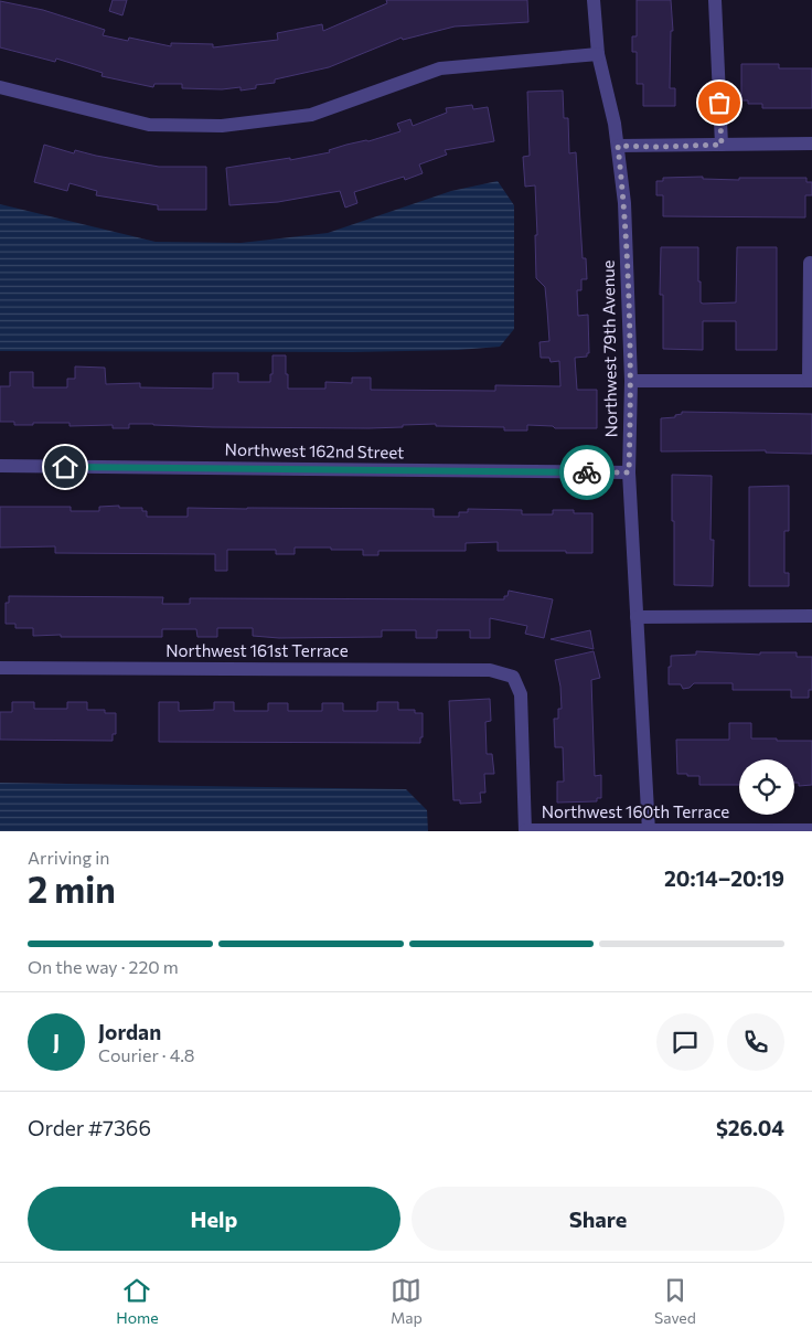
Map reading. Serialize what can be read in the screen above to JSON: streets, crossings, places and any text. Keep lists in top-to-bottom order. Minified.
{"streets":{"street":["Northwest 79th Avenue","Northwest 162nd Street","Northwest 161st Terrace","Northwest 160th Terrace"]},"crossings":[["Northwest 79th Avenue","Northwest 162nd Street"],["Northwest 79th Avenue","Northwest 160th Terrace"],["Northwest 161st Terrace","Northwest 160th Terrace"]],"page":{"heading":["2 min","Arriving in","20:14–20:19"],"panel":["Jordan","Courier · 4.8","Order #7366","$26.04"],"bar":"On the way · 220 m","round":"J","buttons":["Help","Share"],"tabs":["Home","Map","Saved"]}}
